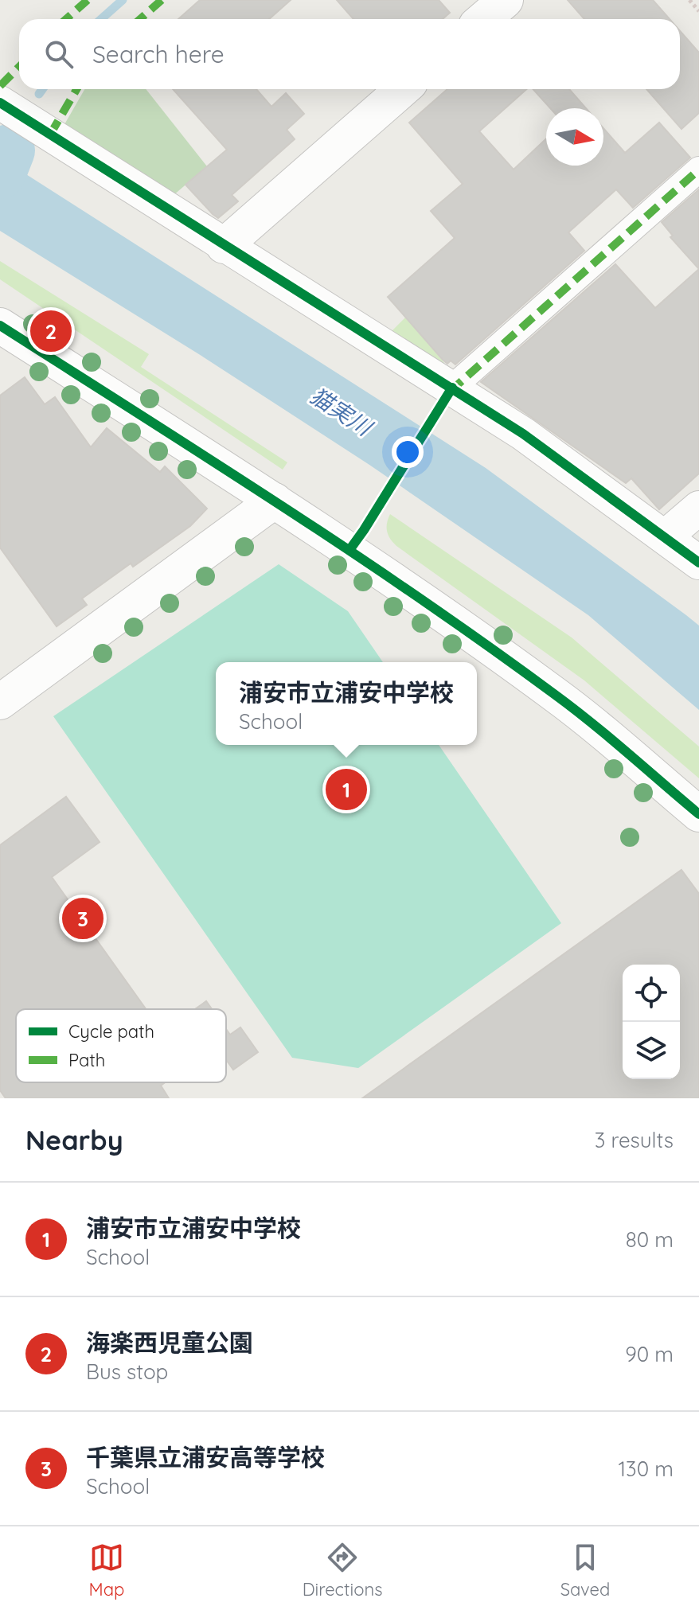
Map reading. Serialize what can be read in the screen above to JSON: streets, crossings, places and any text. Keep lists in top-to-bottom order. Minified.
{"water":["猫実川"],"legend":["Cycle path","Path"],"north":"right","page":{"search":"Search here","pins":["2","1","3"],"popup":["浦安市立浦安中学校","School"],"heading":["Nearby","3 results"],"list":[{"mark":"1","name":"浦安市立浦安中学校","note":"School","value":"80 m"},{"mark":"2","name":"海楽西児童公園","note":"Bus stop","value":"90 m"},{"mark":"3","name":"千葉県立浦安高等学校","note":"School","value":"130 m"}],"nav":["Map","Directions","Saved"]}}
